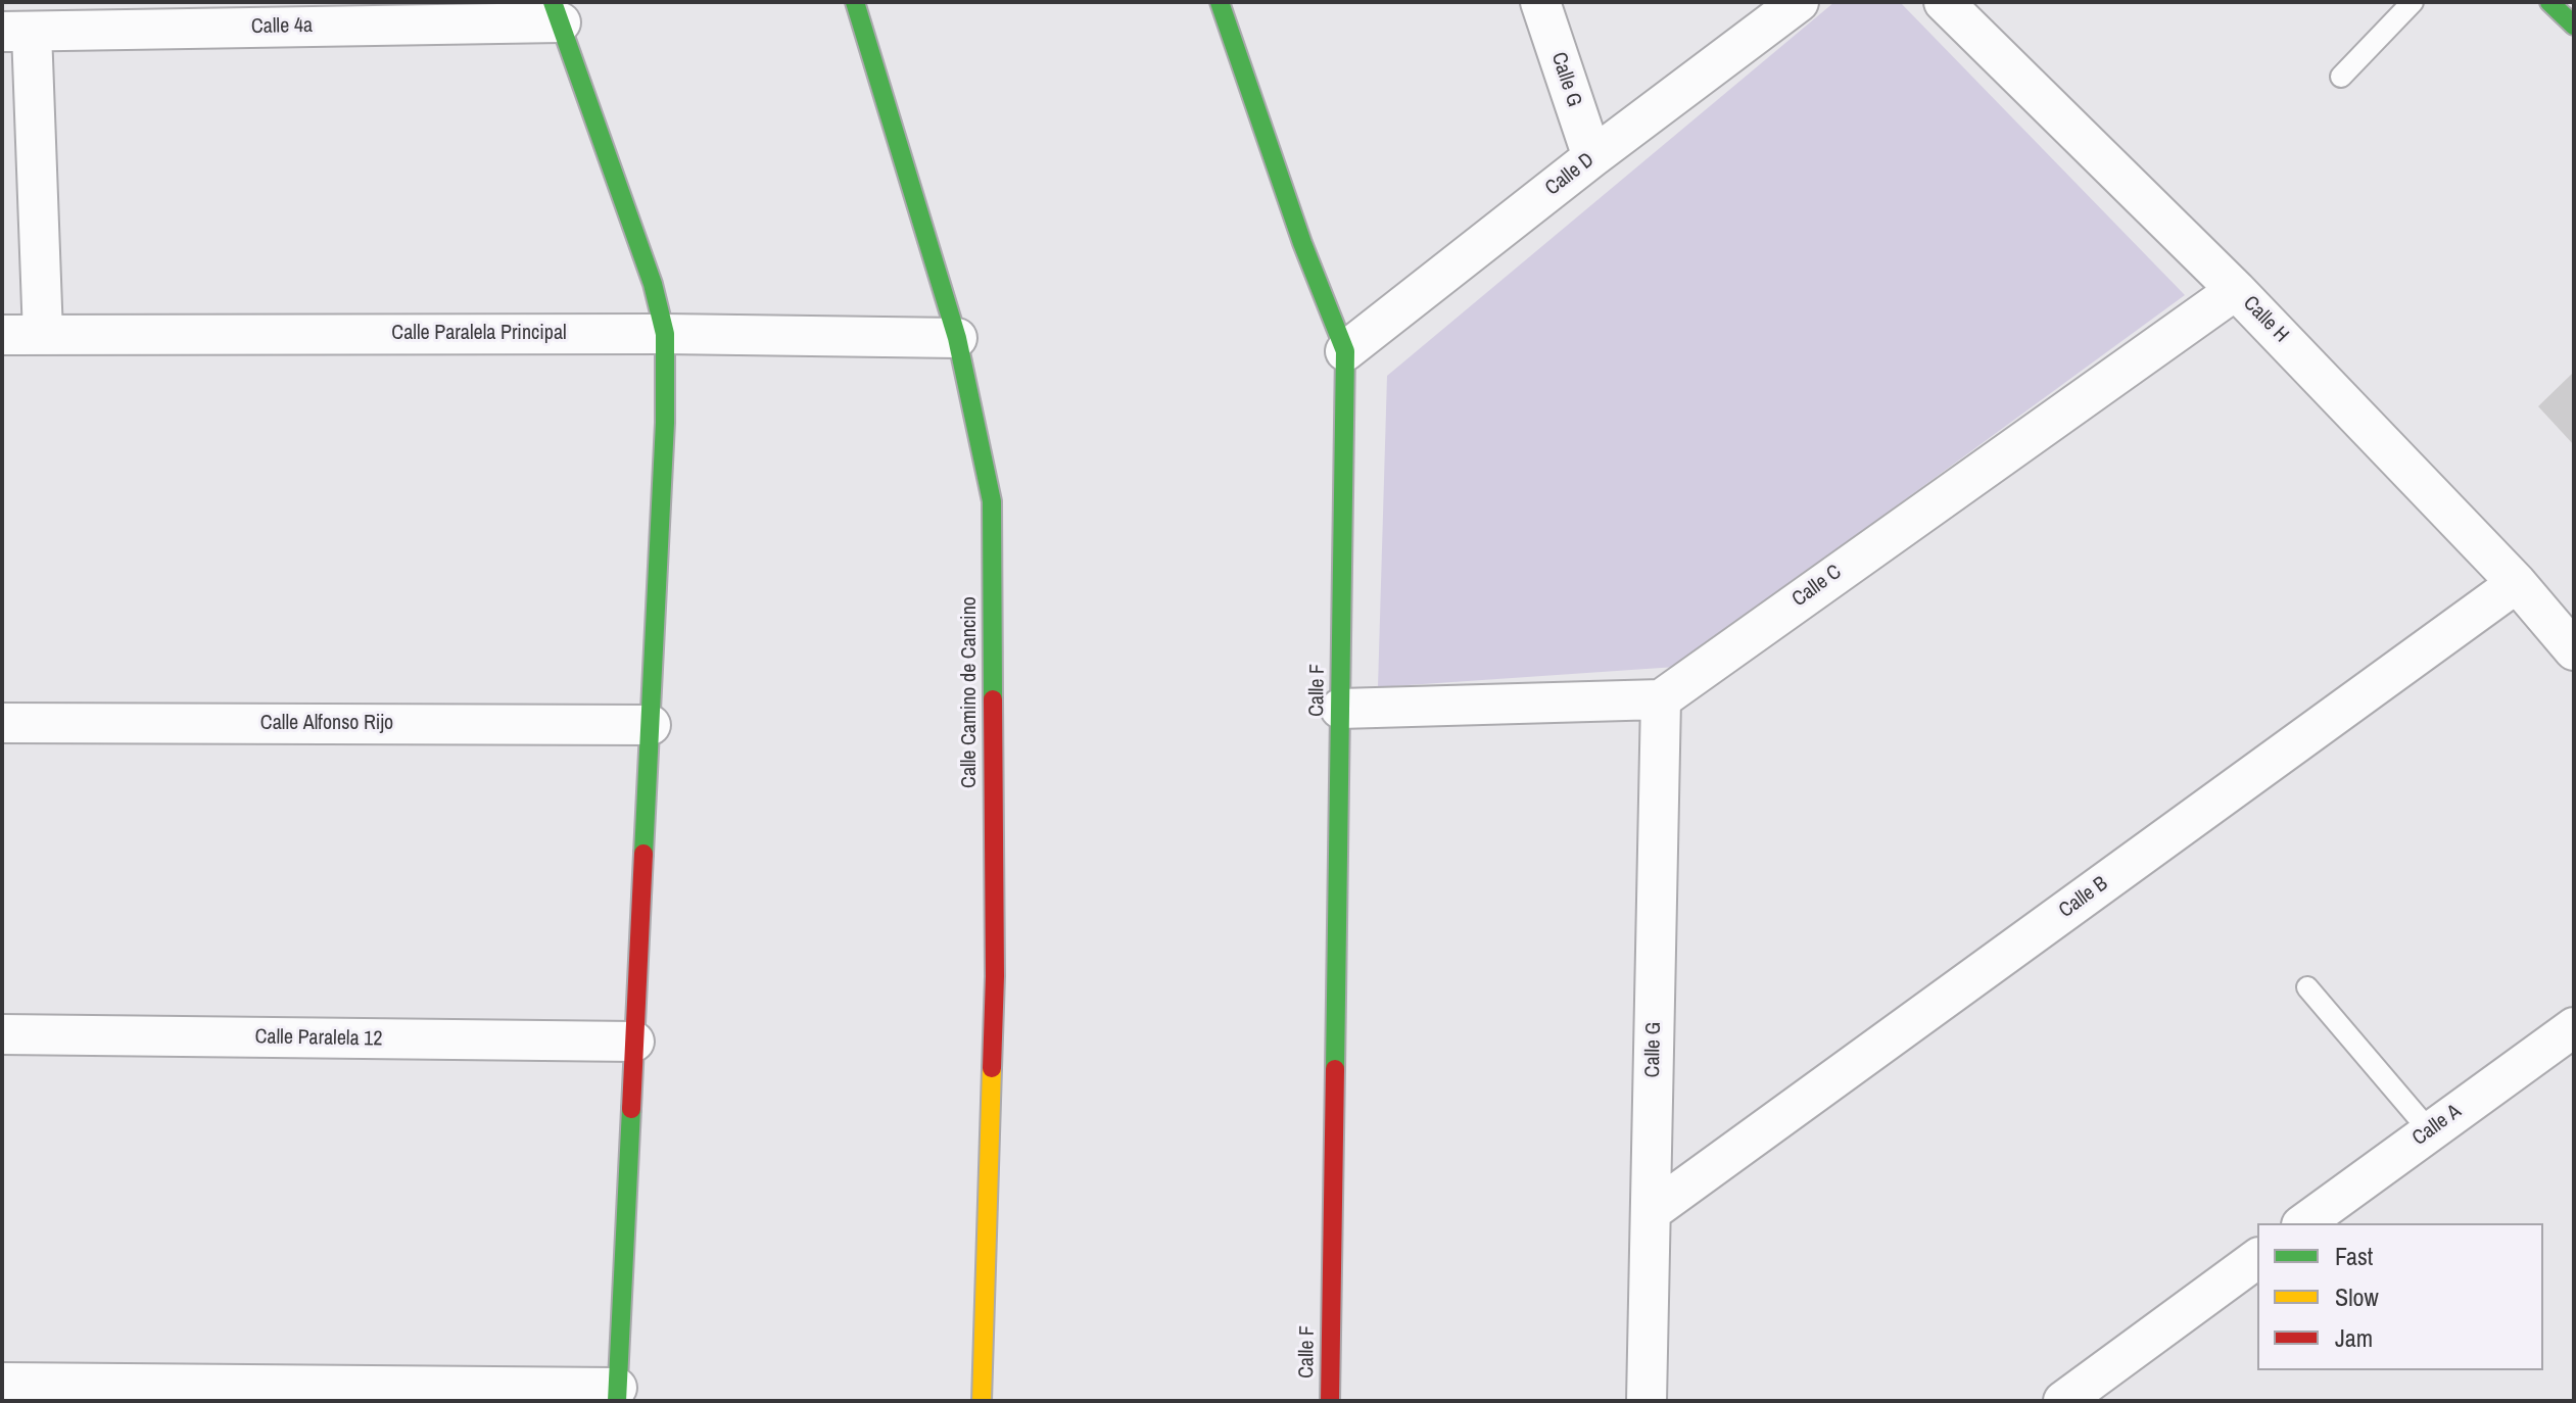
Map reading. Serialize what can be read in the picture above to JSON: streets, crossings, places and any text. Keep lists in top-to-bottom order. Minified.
{"streets":{"street":["Calle 4a","Calle G","Calle D","Calle H","Calle Paralela Principal","Calle C","Calle F","Calle Camino de Cancino","Calle Alfonso Rijo","Calle B","Calle Paralela 12","Calle A"]},"crossings":[["Calle G","Calle D"],["Calle G","Calle C"],["Calle G","Calle B"],["Calle D","Calle F"],["Calle H","Calle C"],["Calle H","Calle B"],["Calle Paralela Principal","Calle Camino de Cancino"]],"legend":["Fast","Slow","Jam"]}
